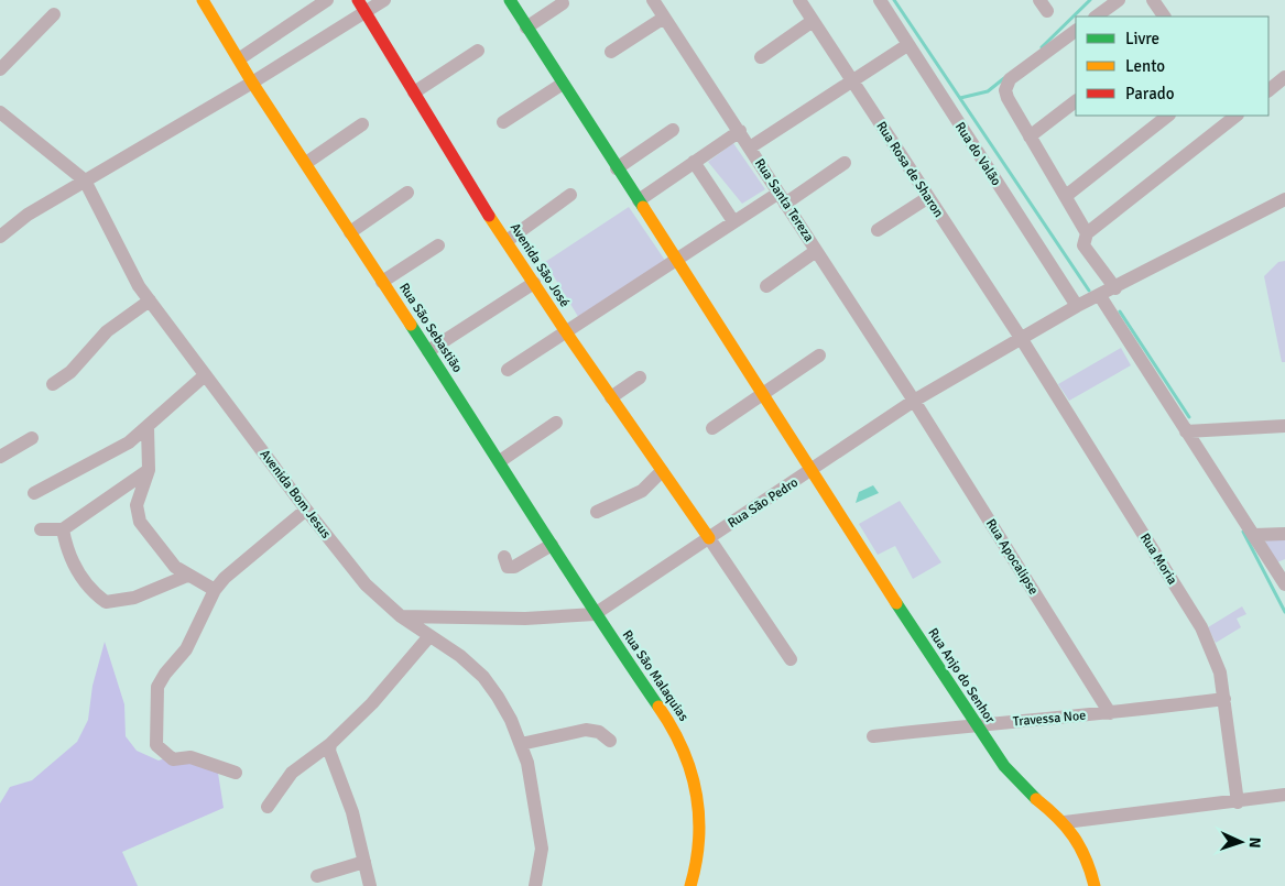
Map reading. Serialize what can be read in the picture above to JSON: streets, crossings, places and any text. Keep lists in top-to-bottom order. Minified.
{"streets":{"street":["Rua do Valão","Rua Rosa de Sharon","Rua Santa Tereza","Avenida São José","Rua São Sebastião","Avenida Bom Jesus","Rua São Pedro","Rua Apocalipse","Rua Moria","Rua São Malaquias","Rua Anjo do Senhor","Travessa Noe"]},"crossings":[["Rua do Valão","Rua São Pedro"],["Rua Rosa de Sharon","Rua São Pedro"],["Rua Rosa de Sharon","Rua Moria"],["Rua Santa Tereza","Rua São Pedro"],["Rua Santa Tereza","Rua Apocalipse"],["Avenida São José","Rua São Pedro"],["Rua São Sebastião","Rua São Pedro"],["Rua São Sebastião","Rua São Malaquias"],["Avenida Bom Jesus","Rua São Pedro"],["Rua São Pedro","Rua Apocalipse"],["Rua São Pedro","Rua Moria"],["Rua São Pedro","Rua São Malaquias"],["Rua São Pedro","Rua Anjo do Senhor"],["Rua Apocalipse","Travessa Noe"],["Rua Moria","Travessa Noe"],["Rua Anjo do Senhor","Travessa Noe"]],"legend":["Livre","Lento","Parado"],"north":"right"}
